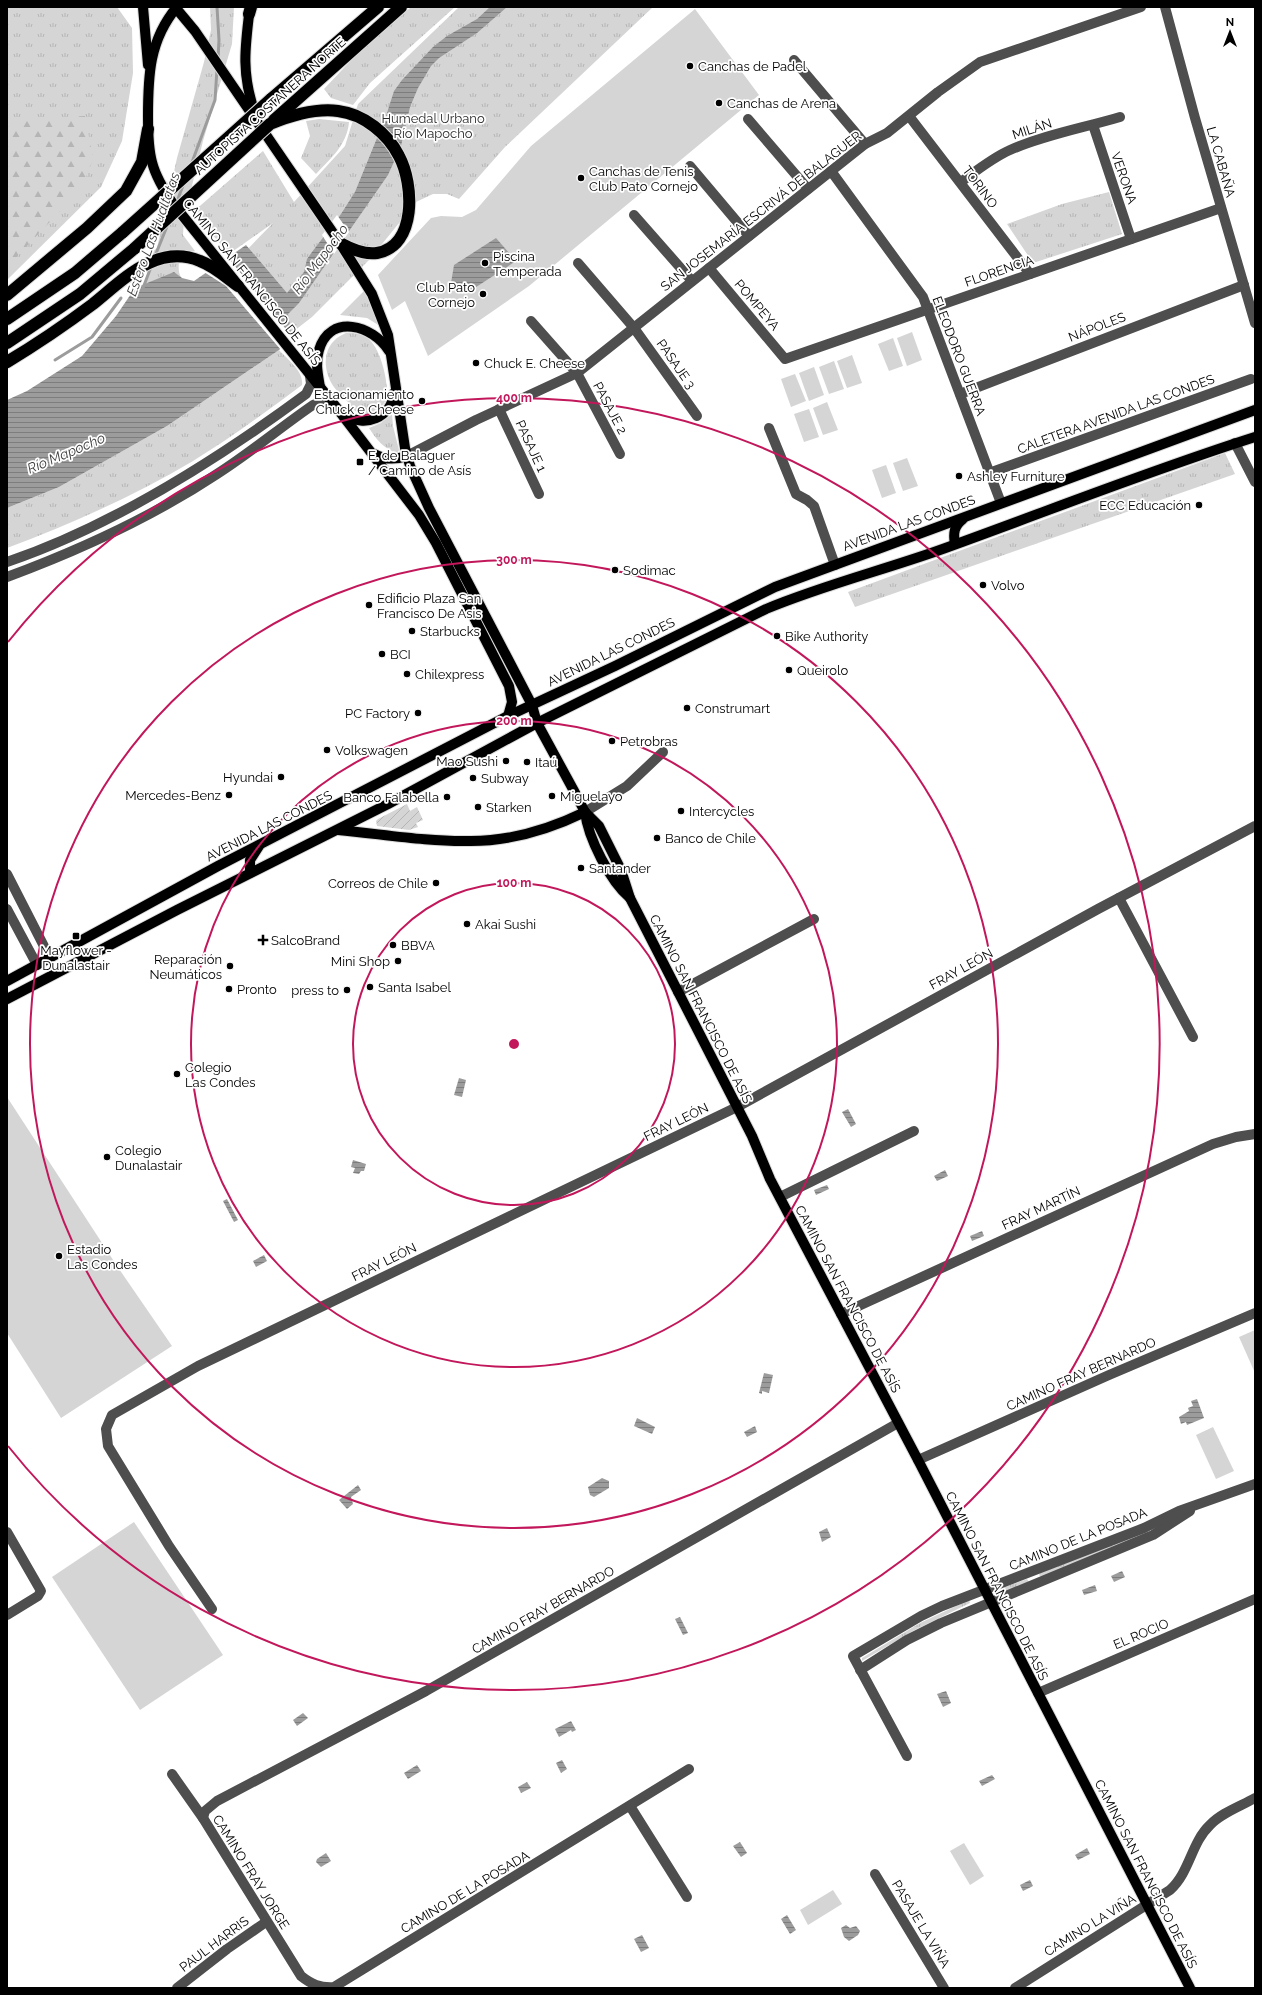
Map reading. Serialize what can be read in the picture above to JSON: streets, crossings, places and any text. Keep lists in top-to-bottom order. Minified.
{"streets":{"highway":["AUTOPISTA COSTANERA NORTE"],"main road":["CAMINO SAN FRANCISCO DE ASÍS","AVENIDA LAS CONDES"],"street":["MILÁN","LA CABAÑA","VERONA","TORINO","SAN JOSEMARÍA ESCRIVÁ DE BALAGUER","FLORENCIA","POMPEYA","NÁPOLES","ELEODORO GUERRA","PASAJE 3","PASAJE 2","CALETERA AVENIDA LAS CONDES","PASAJE 1","FRAY LEÓN","FRAY MARTÍN","CAMINO FRAY BERNARDO","CAMINO DE LA POSADA","EL ROCIO","CAMINO FRAY JORGE","PASAJE LA VIÑA","CAMINO LA VIÑA","PAUL HARRIS"]},"crossings":[["AUTOPISTA COSTANERA NORTE","CAMINO SAN FRANCISCO DE ASÍS"],["MILÁN","VERONA"],["MILÁN","TORINO"],["LA CABAÑA","FLORENCIA"],["LA CABAÑA","NÁPOLES"],["VERONA","FLORENCIA"],["TORINO","SAN JOSEMARÍA ESCRIVÁ DE BALAGUER"],["TORINO","FLORENCIA"],["SAN JOSEMARÍA ESCRIVÁ DE BALAGUER","CAMINO SAN FRANCISCO DE ASÍS"],["SAN JOSEMARÍA ESCRIVÁ DE BALAGUER","POMPEYA"],["SAN JOSEMARÍA ESCRIVÁ DE BALAGUER","ELEODORO GUERRA"],["SAN JOSEMARÍA ESCRIVÁ DE BALAGUER","PASAJE 3"],["SAN JOSEMARÍA ESCRIVÁ DE BALAGUER","PASAJE 2"],["SAN JOSEMARÍA ESCRIVÁ DE BALAGUER","PASAJE 1"],["FLORENCIA","POMPEYA"],["FLORENCIA","ELEODORO GUERRA"],["CAMINO SAN FRANCISCO DE ASÍS","AVENIDA LAS CONDES"],["CAMINO SAN FRANCISCO DE ASÍS","FRAY LEÓN"],["CAMINO SAN FRANCISCO DE ASÍS","FRAY MARTÍN"],["CAMINO SAN FRANCISCO DE ASÍS","CAMINO FRAY BERNARDO"],["CAMINO SAN FRANCISCO DE ASÍS","CAMINO DE LA POSADA"],["CAMINO SAN FRANCISCO DE ASÍS","EL ROCIO"],["CAMINO SAN FRANCISCO DE ASÍS","CAMINO LA VIÑA"],["NÁPOLES","ELEODORO GUERRA"],["ELEODORO GUERRA","CALETERA AVENIDA LAS CONDES"],["ELEODORO GUERRA","AVENIDA LAS CONDES"],["CAMINO FRAY BERNARDO","CAMINO FRAY JORGE"],["CAMINO DE LA POSADA","CAMINO FRAY JORGE"],["CAMINO FRAY JORGE","PAUL HARRIS"]],"water":["Estero Las Hualtatas","Río Mapocho"],"parks":["Humedal Urbano Río Mapocho"],"places":{"other":["Canchas de Padel","Canchas de Arena","Canchas de Tenis Club Pato Cornejo","Piscina Temperada","Club Pato Cornejo","Chuck E. Cheese","Estacionamiento Chuck e Cheese","Ashley Furniture","ECC Educación","Sodimac","Volvo","Edificio Plaza San Francisco De Asis","Starbucks","Bike Authority","BCI","Queirolo","Chilexpress","Construmart","PC Factory","Petrobras","Volkswagen","Mao Sushi","Itaú","Hyundai","Subway","Mercedes-Benz","Miguelayo","Banco Falabella","Starken","Intercycles","Banco de Chile","Santander","Correos de Chile","Akai Sushi","BBVA","Mini Shop","Reparación Neumáticos","Santa Isabel","Pronto","press to","Colegio Las Condes","Colegio Dunalastair","Estadio Las Condes"],"transit":["E. de Balaguer / Camino de Asís","Mayflower - Dunalastair"],"health":["SalcoBrand"]},"north":"top","rings":["400 m","300 m","200 m","100 m"]}
